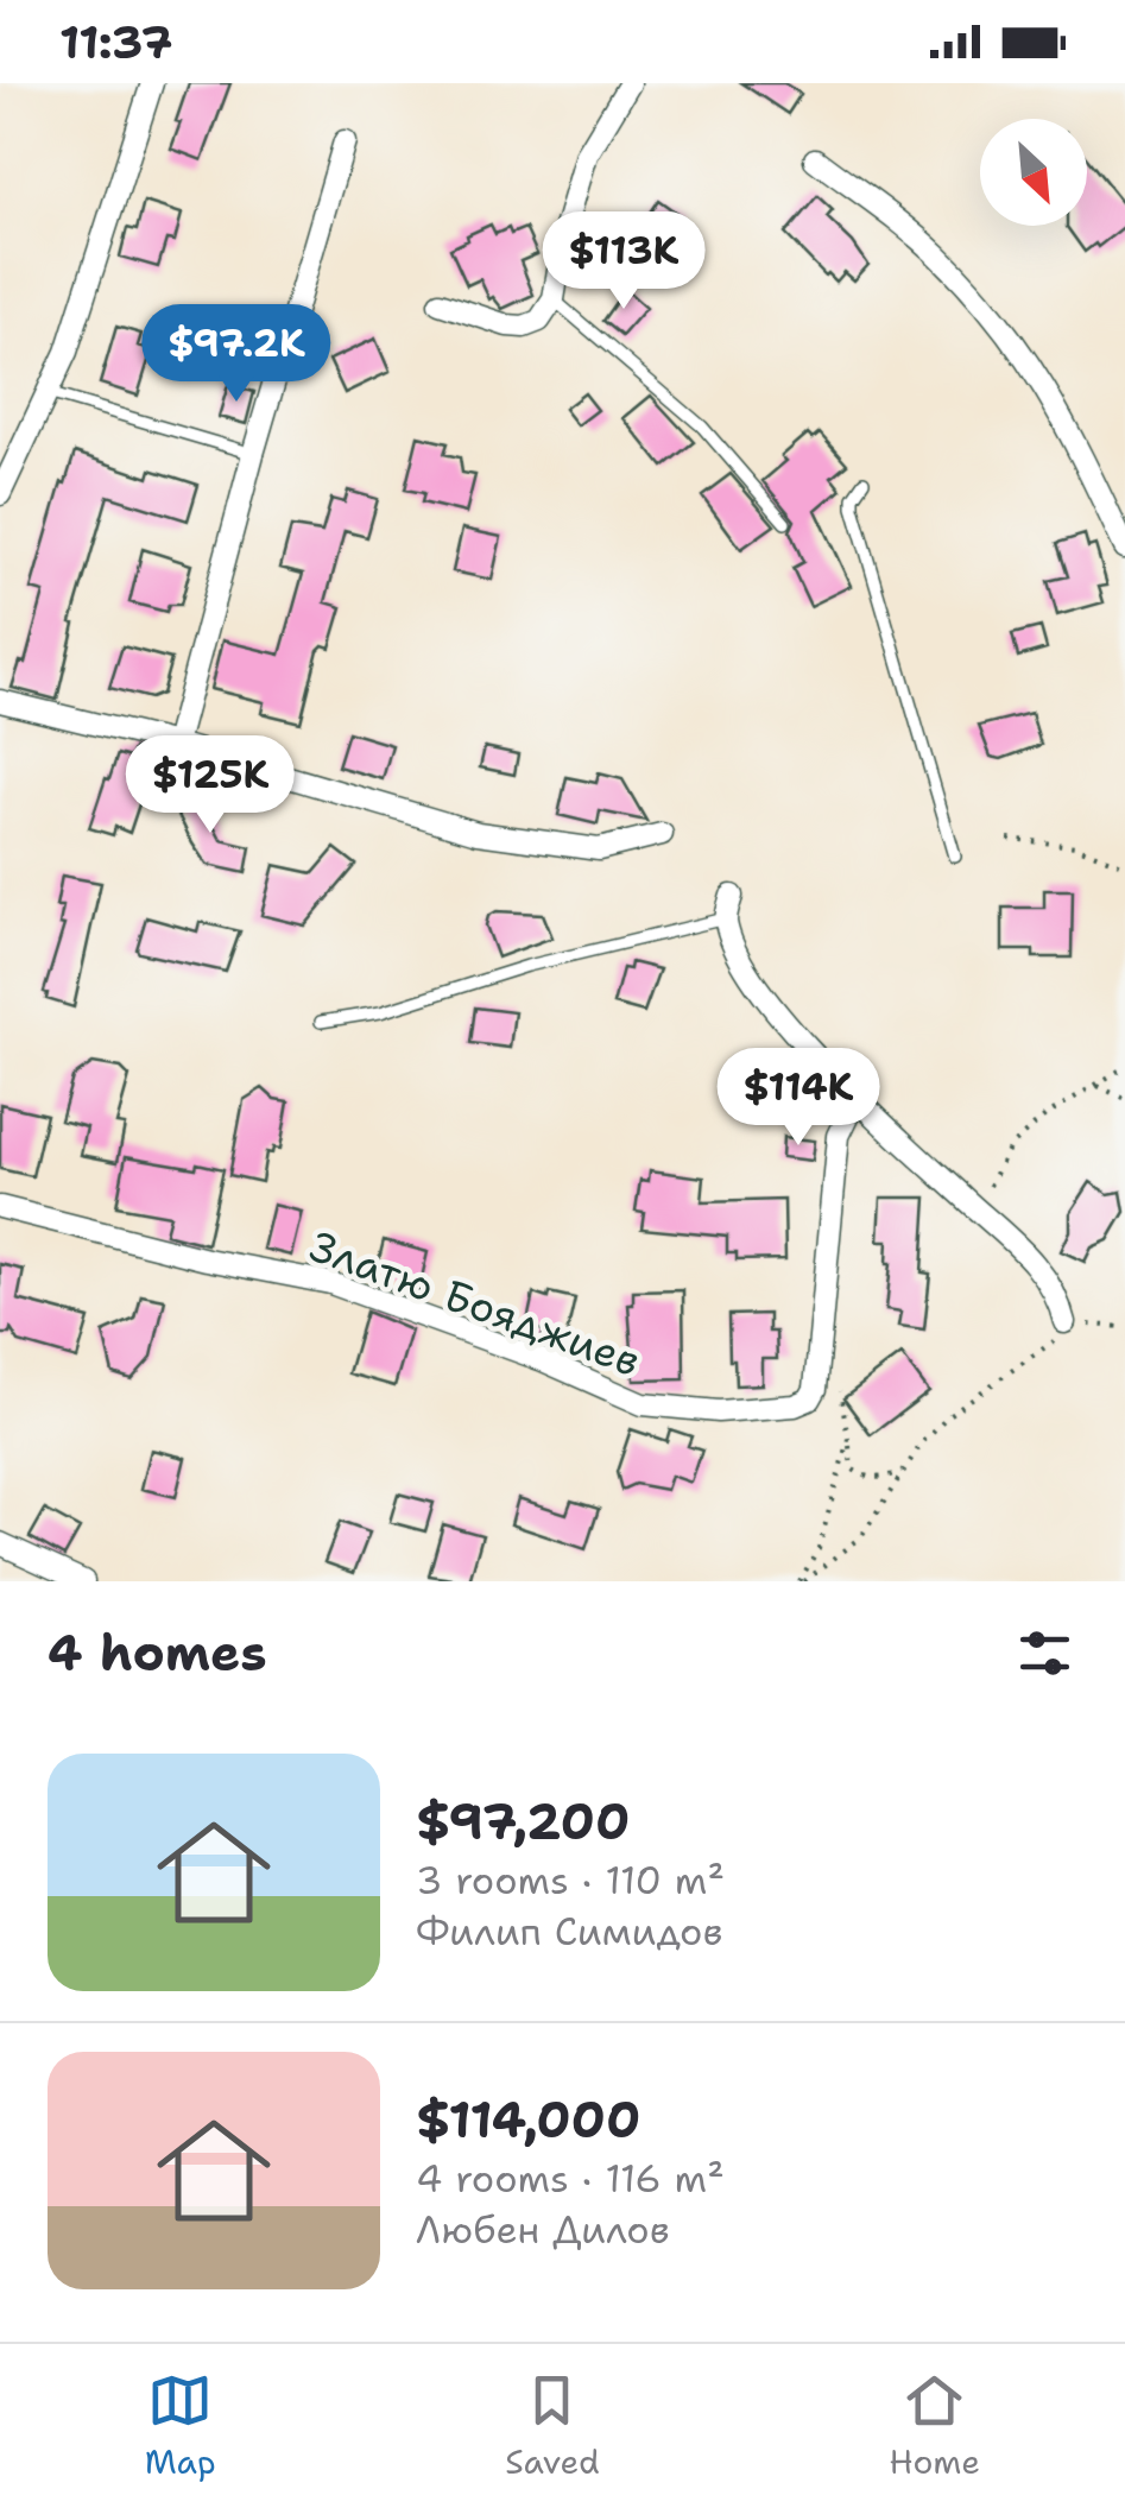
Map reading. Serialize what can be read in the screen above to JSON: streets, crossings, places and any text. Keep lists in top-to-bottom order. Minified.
{"streets":{"street":["Златю Бояджиев"]},"north":"bottom right","page":{"status":"11:37","price":["$113K","$97.2K","$125K","$114K"],"heading":"4 homes","list":[{"name":"$97,200","note":"3 rooms · 110 m² · Филип Симидов"},{"name":"$114,000","note":"4 rooms · 116 m² · Любен Дилов"}],"tabs":["Map","Saved","Home"]}}
